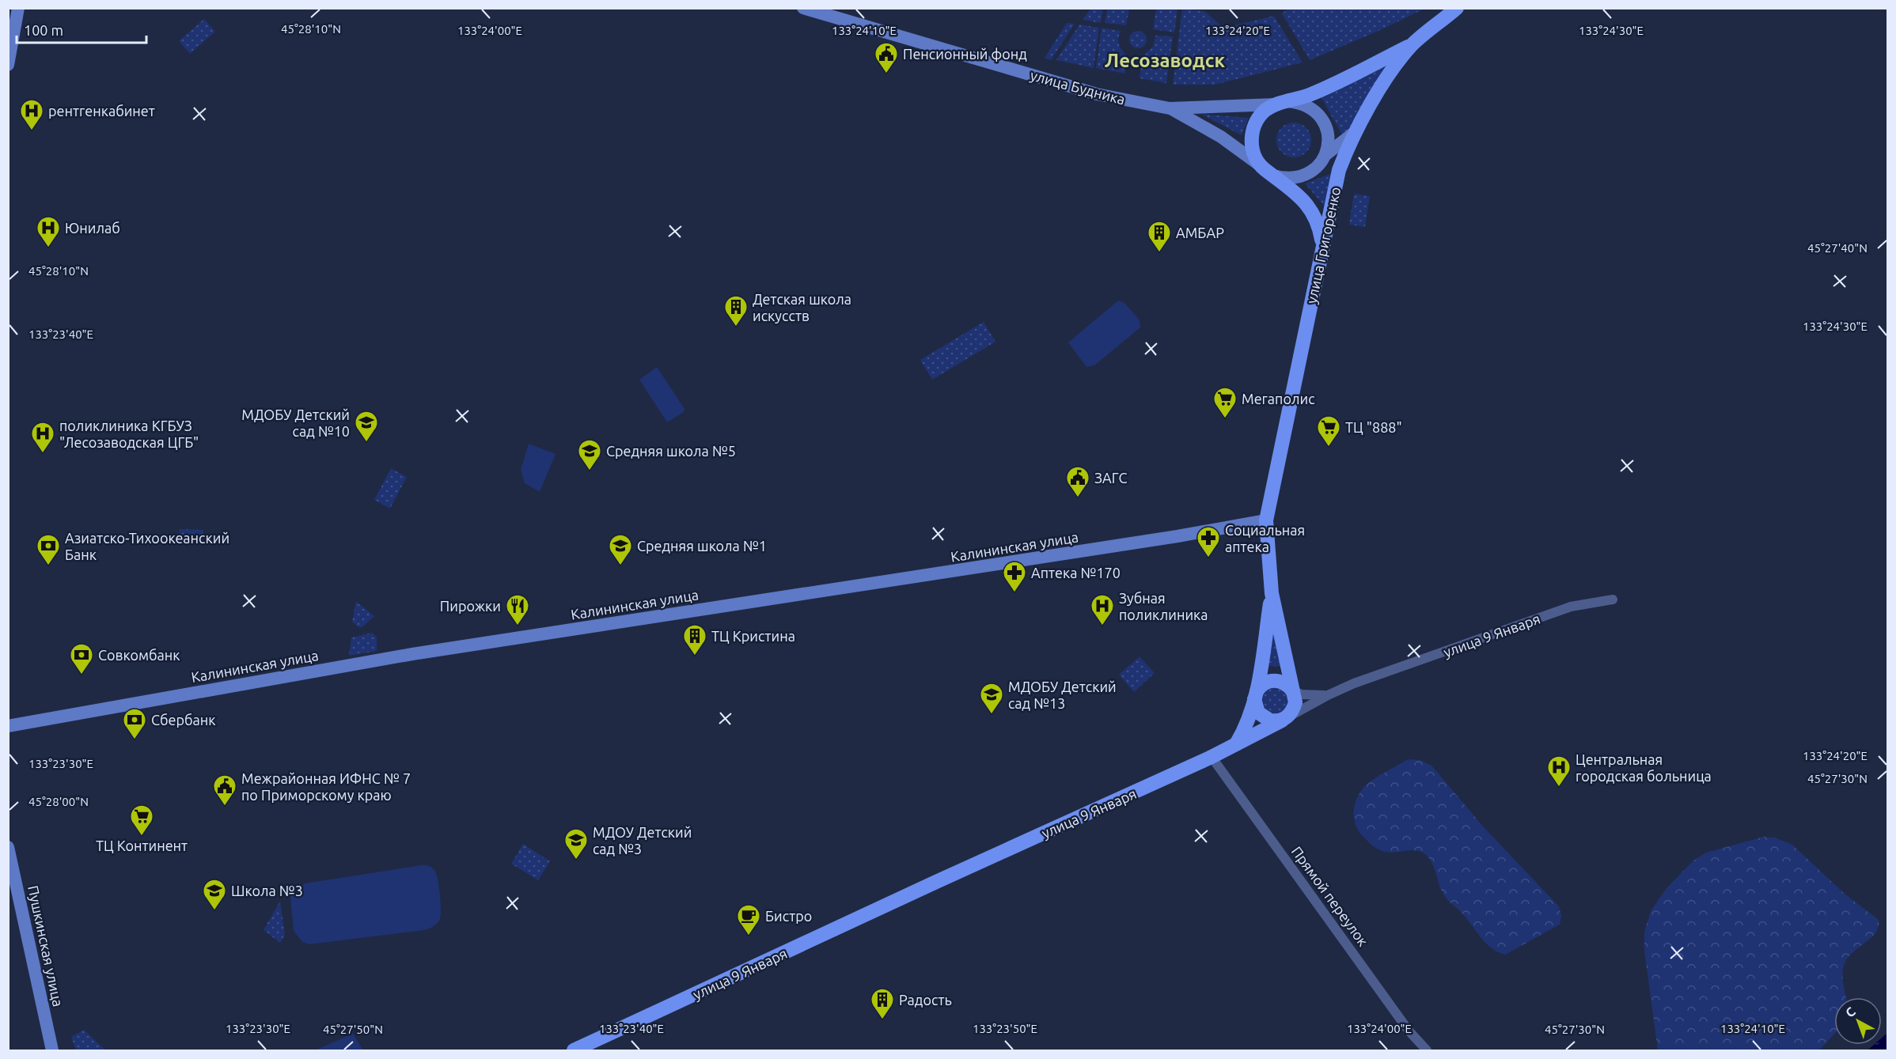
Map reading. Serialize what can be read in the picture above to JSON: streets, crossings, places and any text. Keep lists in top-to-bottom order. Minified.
{"streets":{"main road":["улица Будника","улица Григоренко","Калининская улица","улица 9 Января","Пушкинская улица"],"street":["Прямой переулок"]},"crossings":[["улица Будника","улица Григоренко"],["улица Григоренко","Калининская улица"],["улица 9 Января","Прямой переулок"]],"districts":["Лесозаводск"],"places":{"public building":["Пенсионный фонд","ЗАГС","Межрайонная ИФНС № 7 по Приморскому краю"],"hospital":["рентгенкабинет","Юнилаб","поликлиника КГБУЗ \"Лесозаводская ЦГБ\"","Зубная поликлиника","Центральная городская больница"],"building":["АМБАР","Детская школа искусств","ТЦ Кристина","Радость"],"supermarket":["Мегаполис","ТЦ \"888\"","ТЦ Континент"],"school or university":["МДОБУ Детский сад №10","Средняя школа №5","Средняя школа №1","МДОБУ Детский сад №13","МДОУ Детский сад №3","Школа №3"],"pharmacy":["Социальная аптека","Аптека №170"],"bank":["Азиатско-Тихоокеанский Банк","Совкомбанк","Сбербанк"],"restaurant":["Пирожки"],"cafe":["Бистро"]},"scale_bar":"100 m","north":"top left","coordinates":["45°28'10\"N","133°24'00\"E","133°24'10\"E","133°24'20\"E","133°24'30\"E","45°27'40\"N","133°23'40\"E","133°23'30\"E","45°27'30\"N","45°28'00\"N","133°23'50\"E","45°27'50\"N"]}
